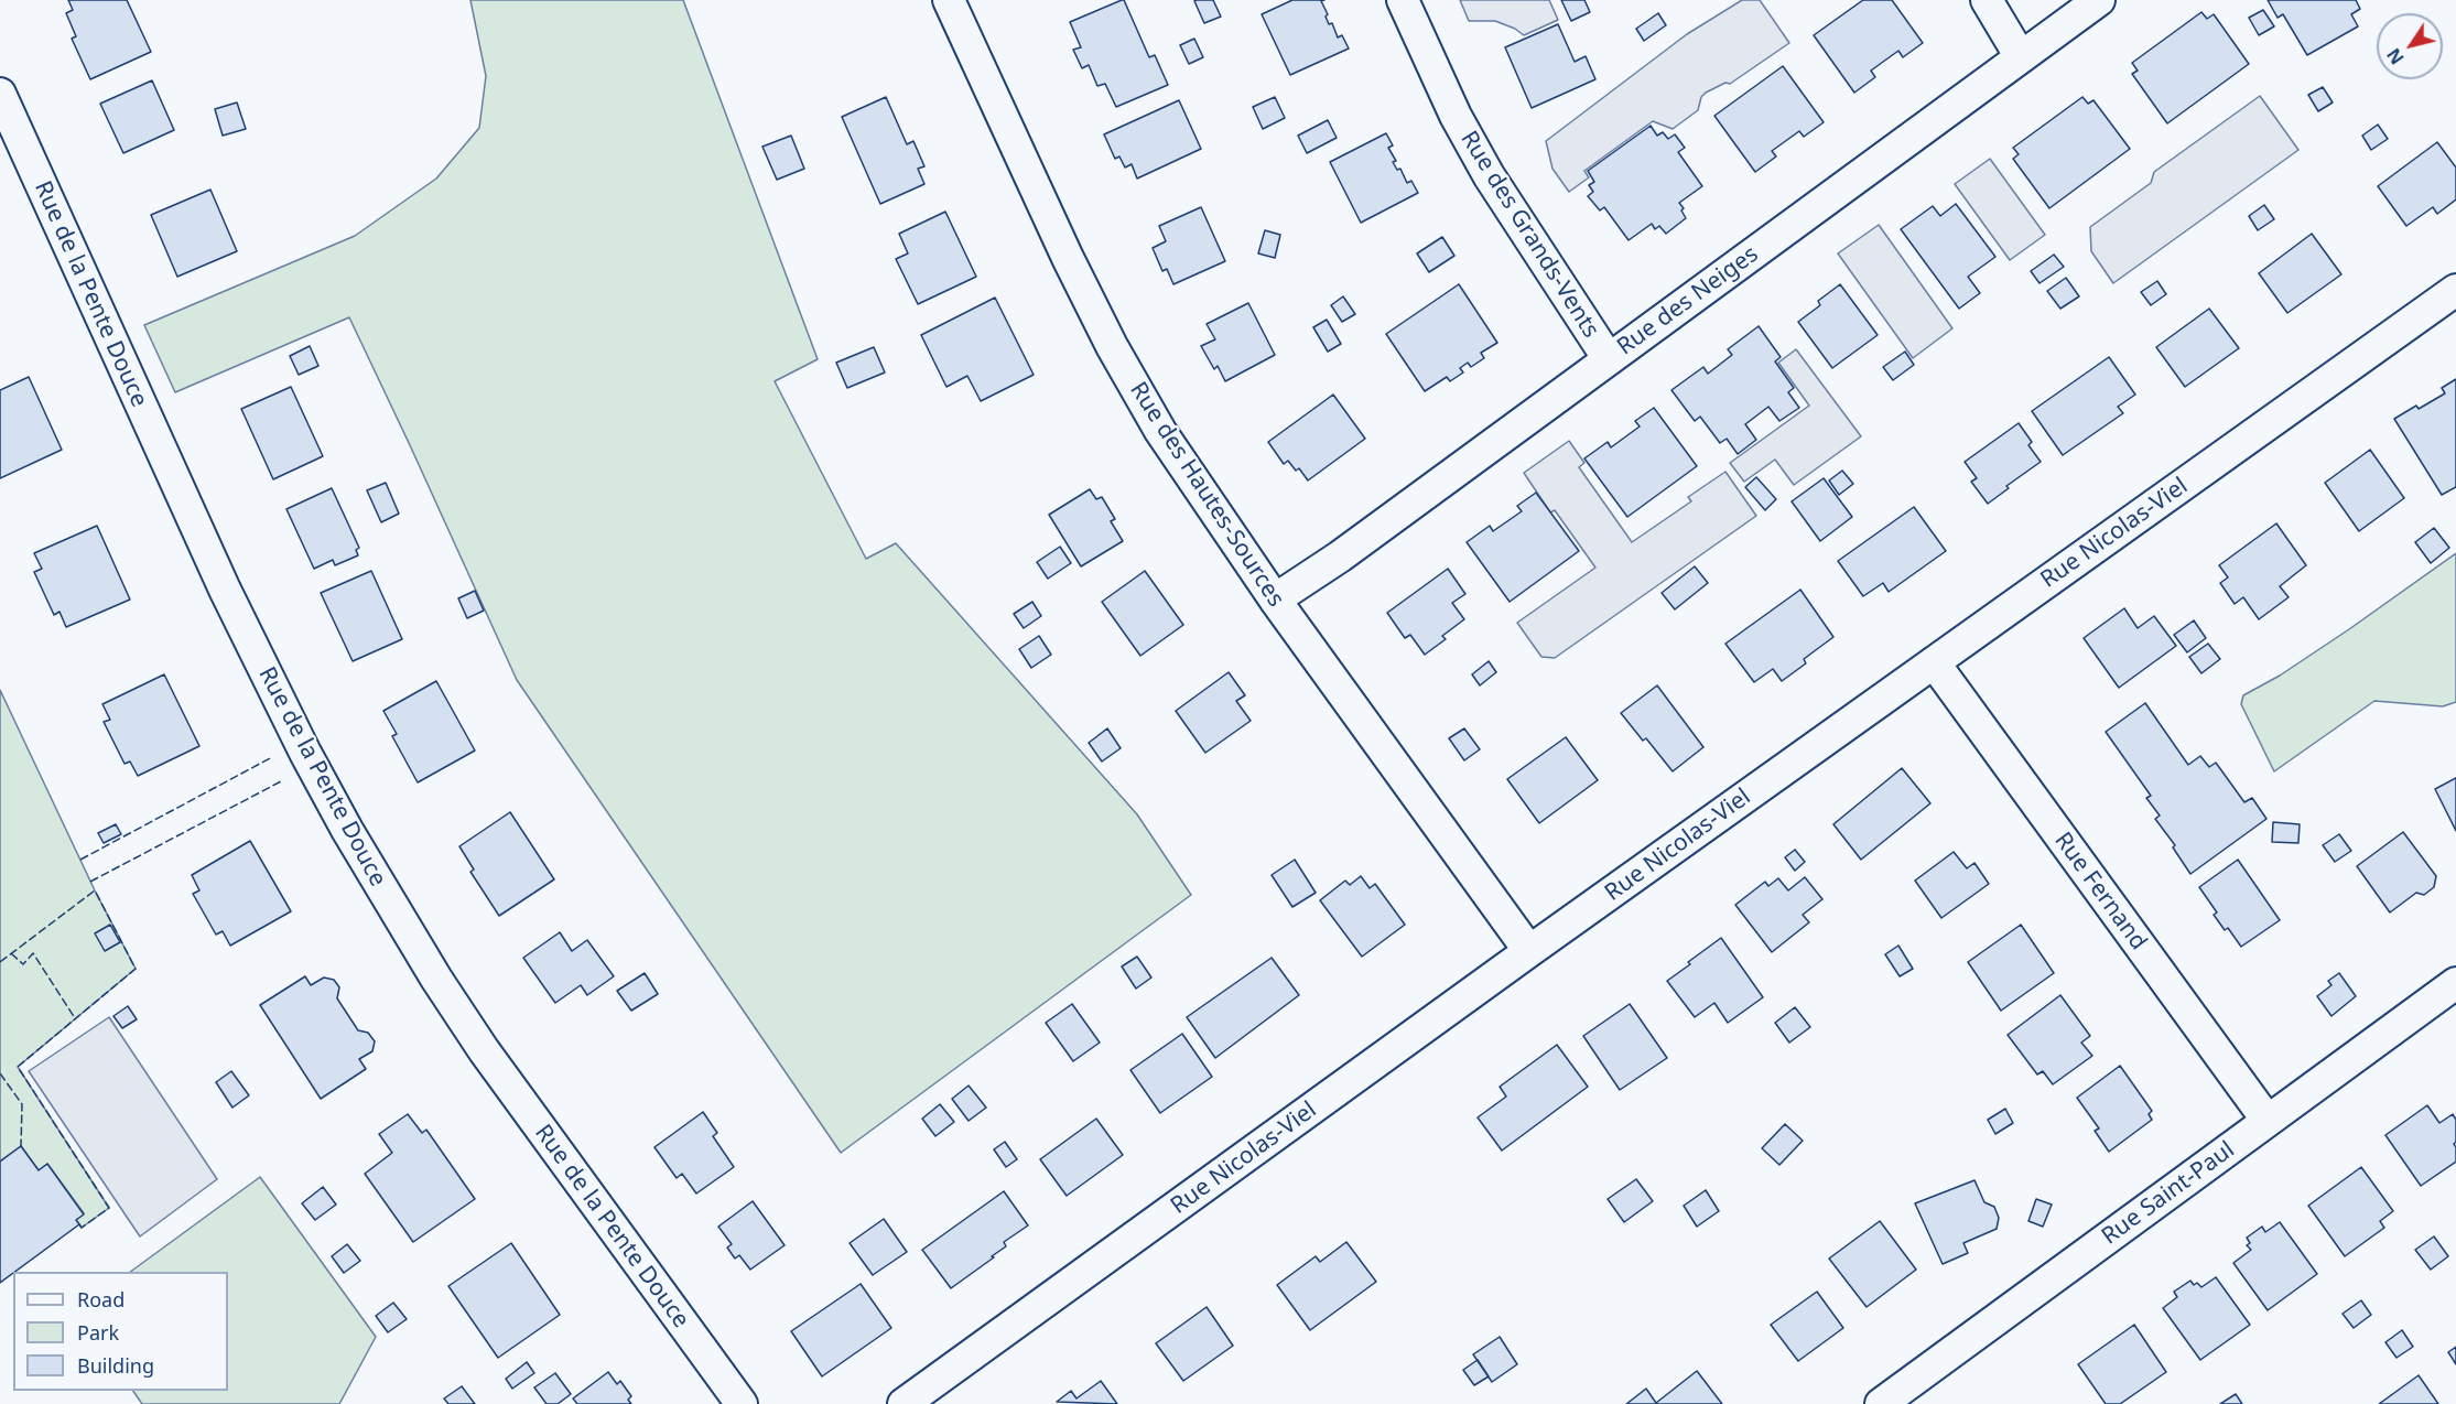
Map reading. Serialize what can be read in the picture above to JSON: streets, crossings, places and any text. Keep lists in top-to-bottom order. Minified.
{"streets":{"street":["Rue des Grands-Vents","Rue de la Pente Douce","Rue des Neiges","Rue des Hautes-Sources","Rue Nicolas-Viel","Rue Fernand","Rue Saint-Paul"]},"crossings":[["Rue des Grands-Vents","Rue des Neiges"],["Rue des Neiges","Rue des Hautes-Sources"],["Rue des Hautes-Sources","Rue Nicolas-Viel"],["Rue Nicolas-Viel","Rue Fernand"],["Rue Fernand","Rue Saint-Paul"]],"legend":["Road","Park","Building"],"north":"bottom left"}
